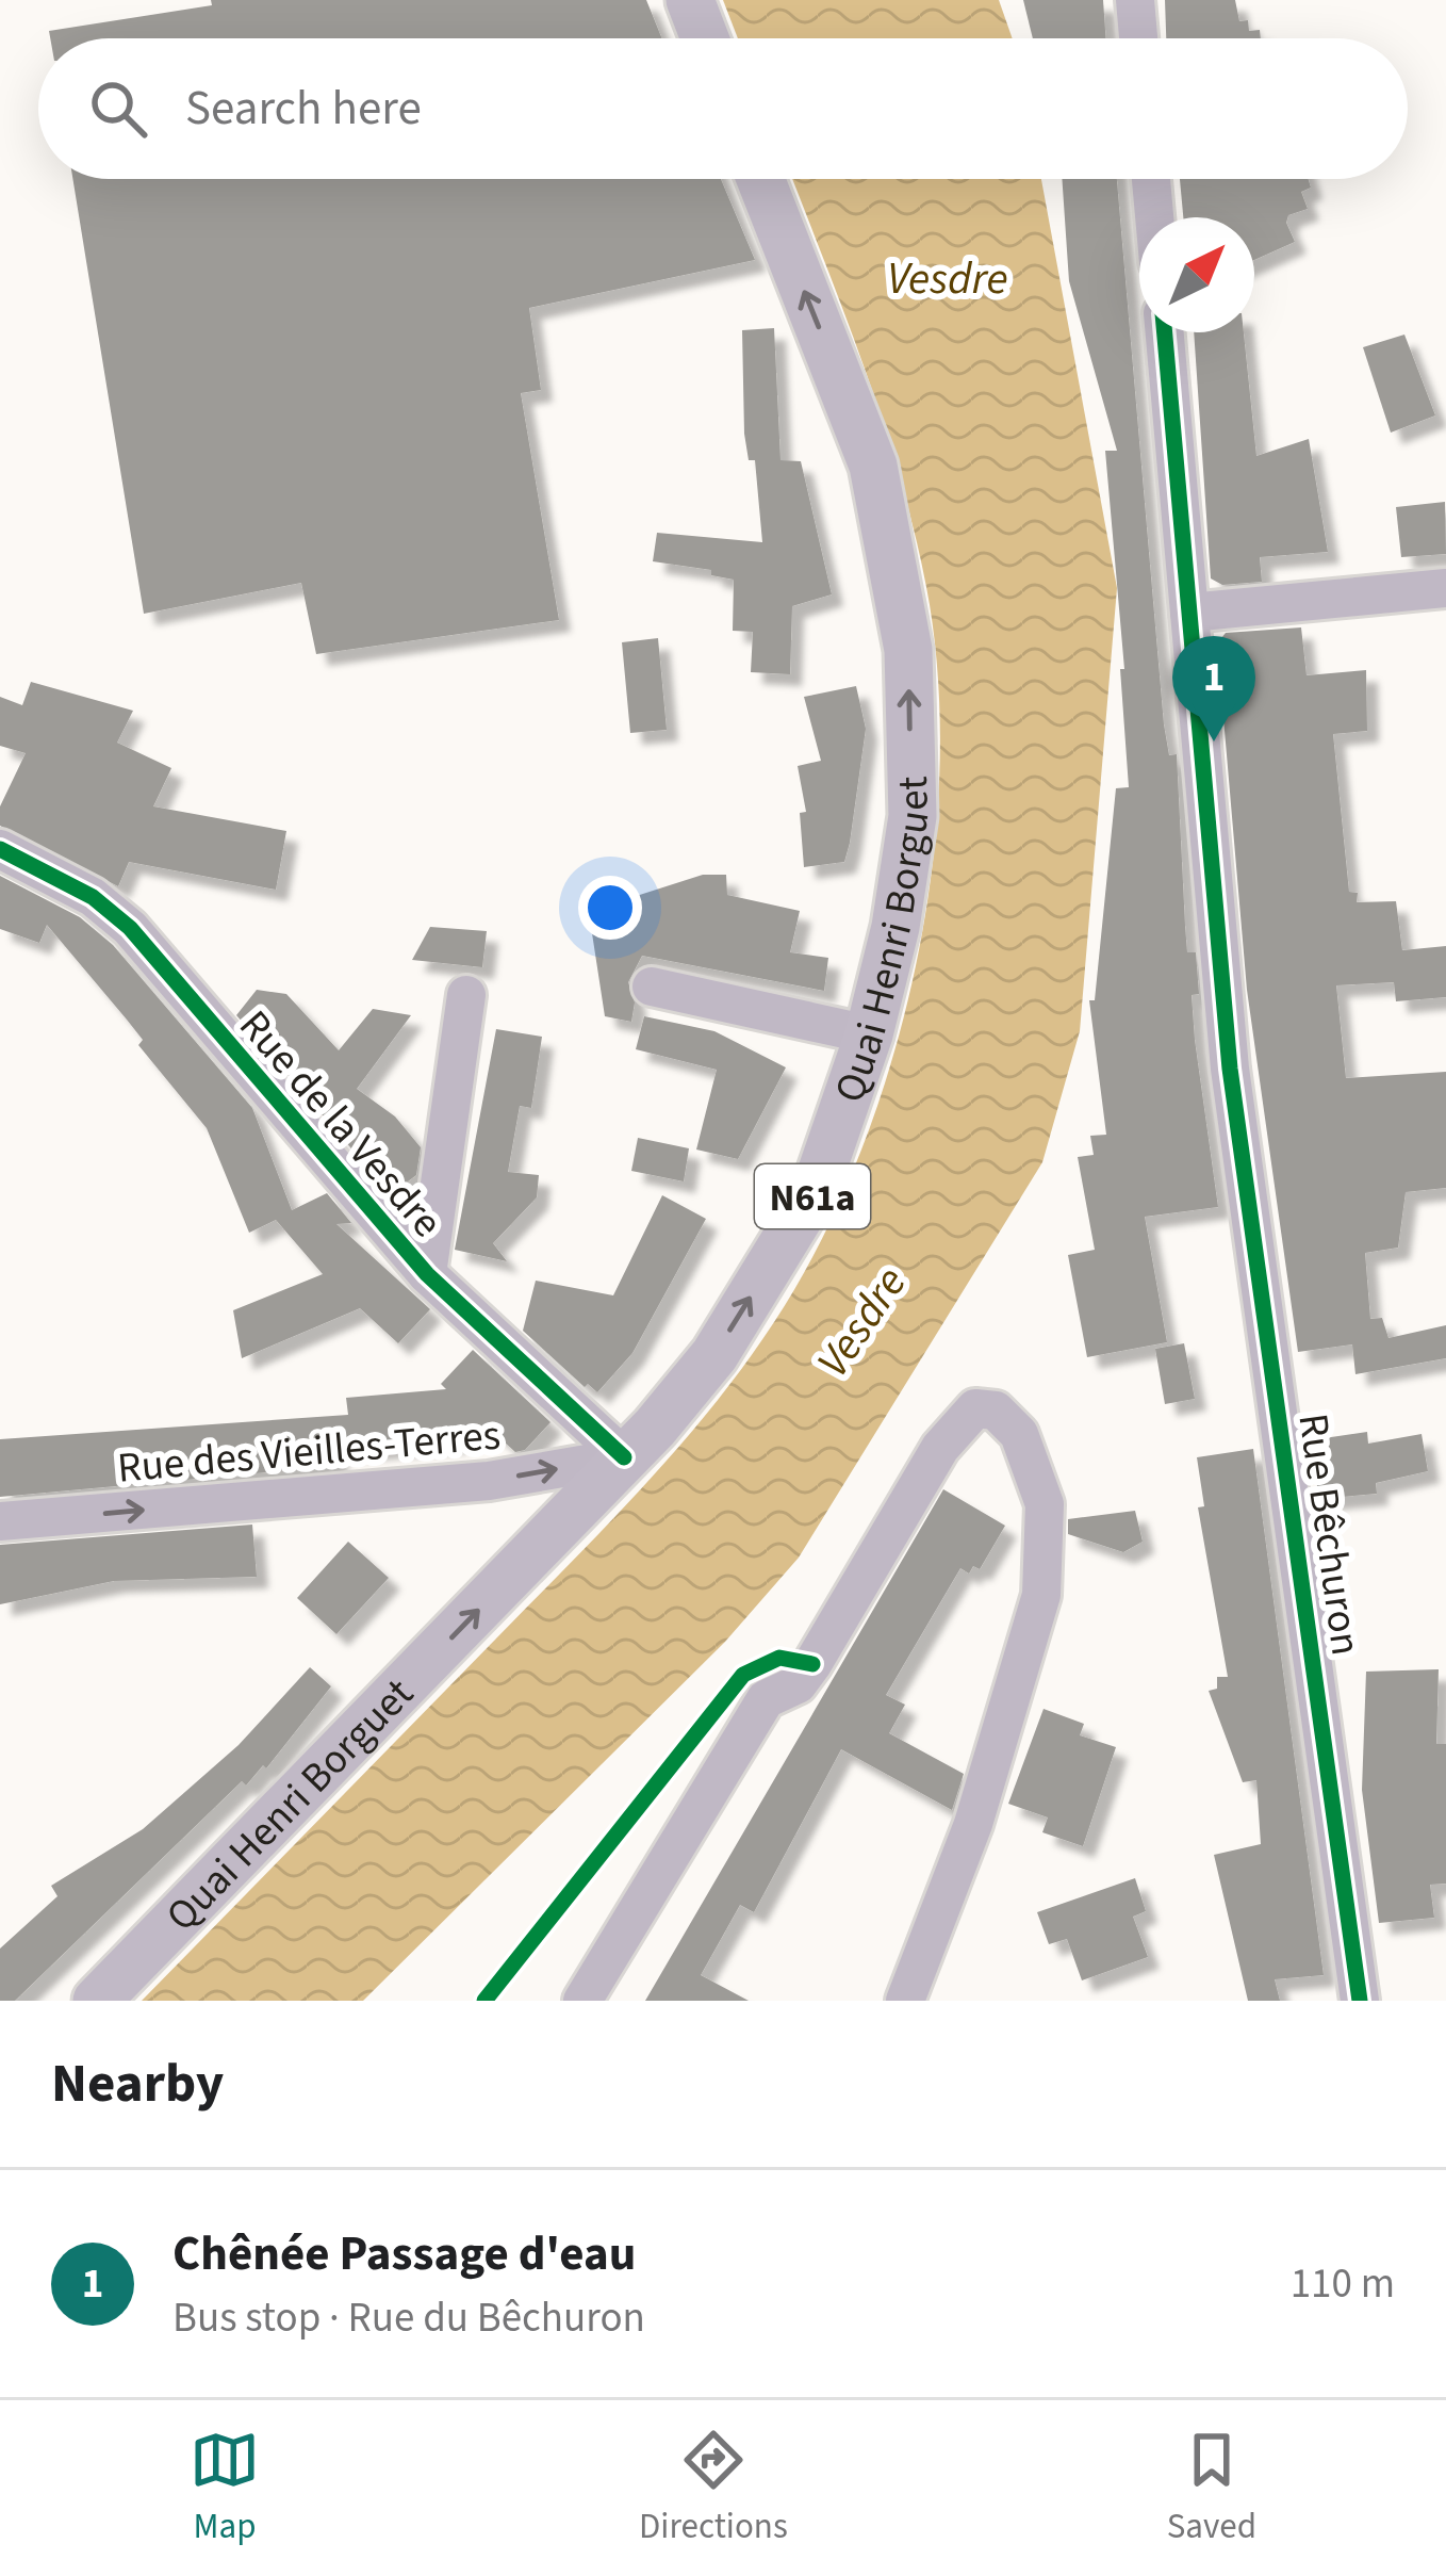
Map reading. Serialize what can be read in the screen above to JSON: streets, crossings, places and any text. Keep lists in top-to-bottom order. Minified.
{"streets":{"main road":["Quai Henri Borguet","N61a"],"street":["Rue de la Vesdre","Rue des Vieilles-Terres","Rue Bêchuron"]},"crossings":[["Quai Henri Borguet","Rue de la Vesdre"],["Quai Henri Borguet","Rue des Vieilles-Terres"],["Rue de la Vesdre","Rue des Vieilles-Terres"]],"one_way":["Quai Henri Borguet","Rue des Vieilles-Terres"],"water":["Vesdre"],"north":"top right","page":{"search":"Search here","pins":"1","heading":"Nearby","list":[{"mark":"1","name":"Chênée Passage d'eau","note":"Bus stop · Rue du Bêchuron","value":"110 m"}],"nav":["Map","Directions","Saved"]}}
